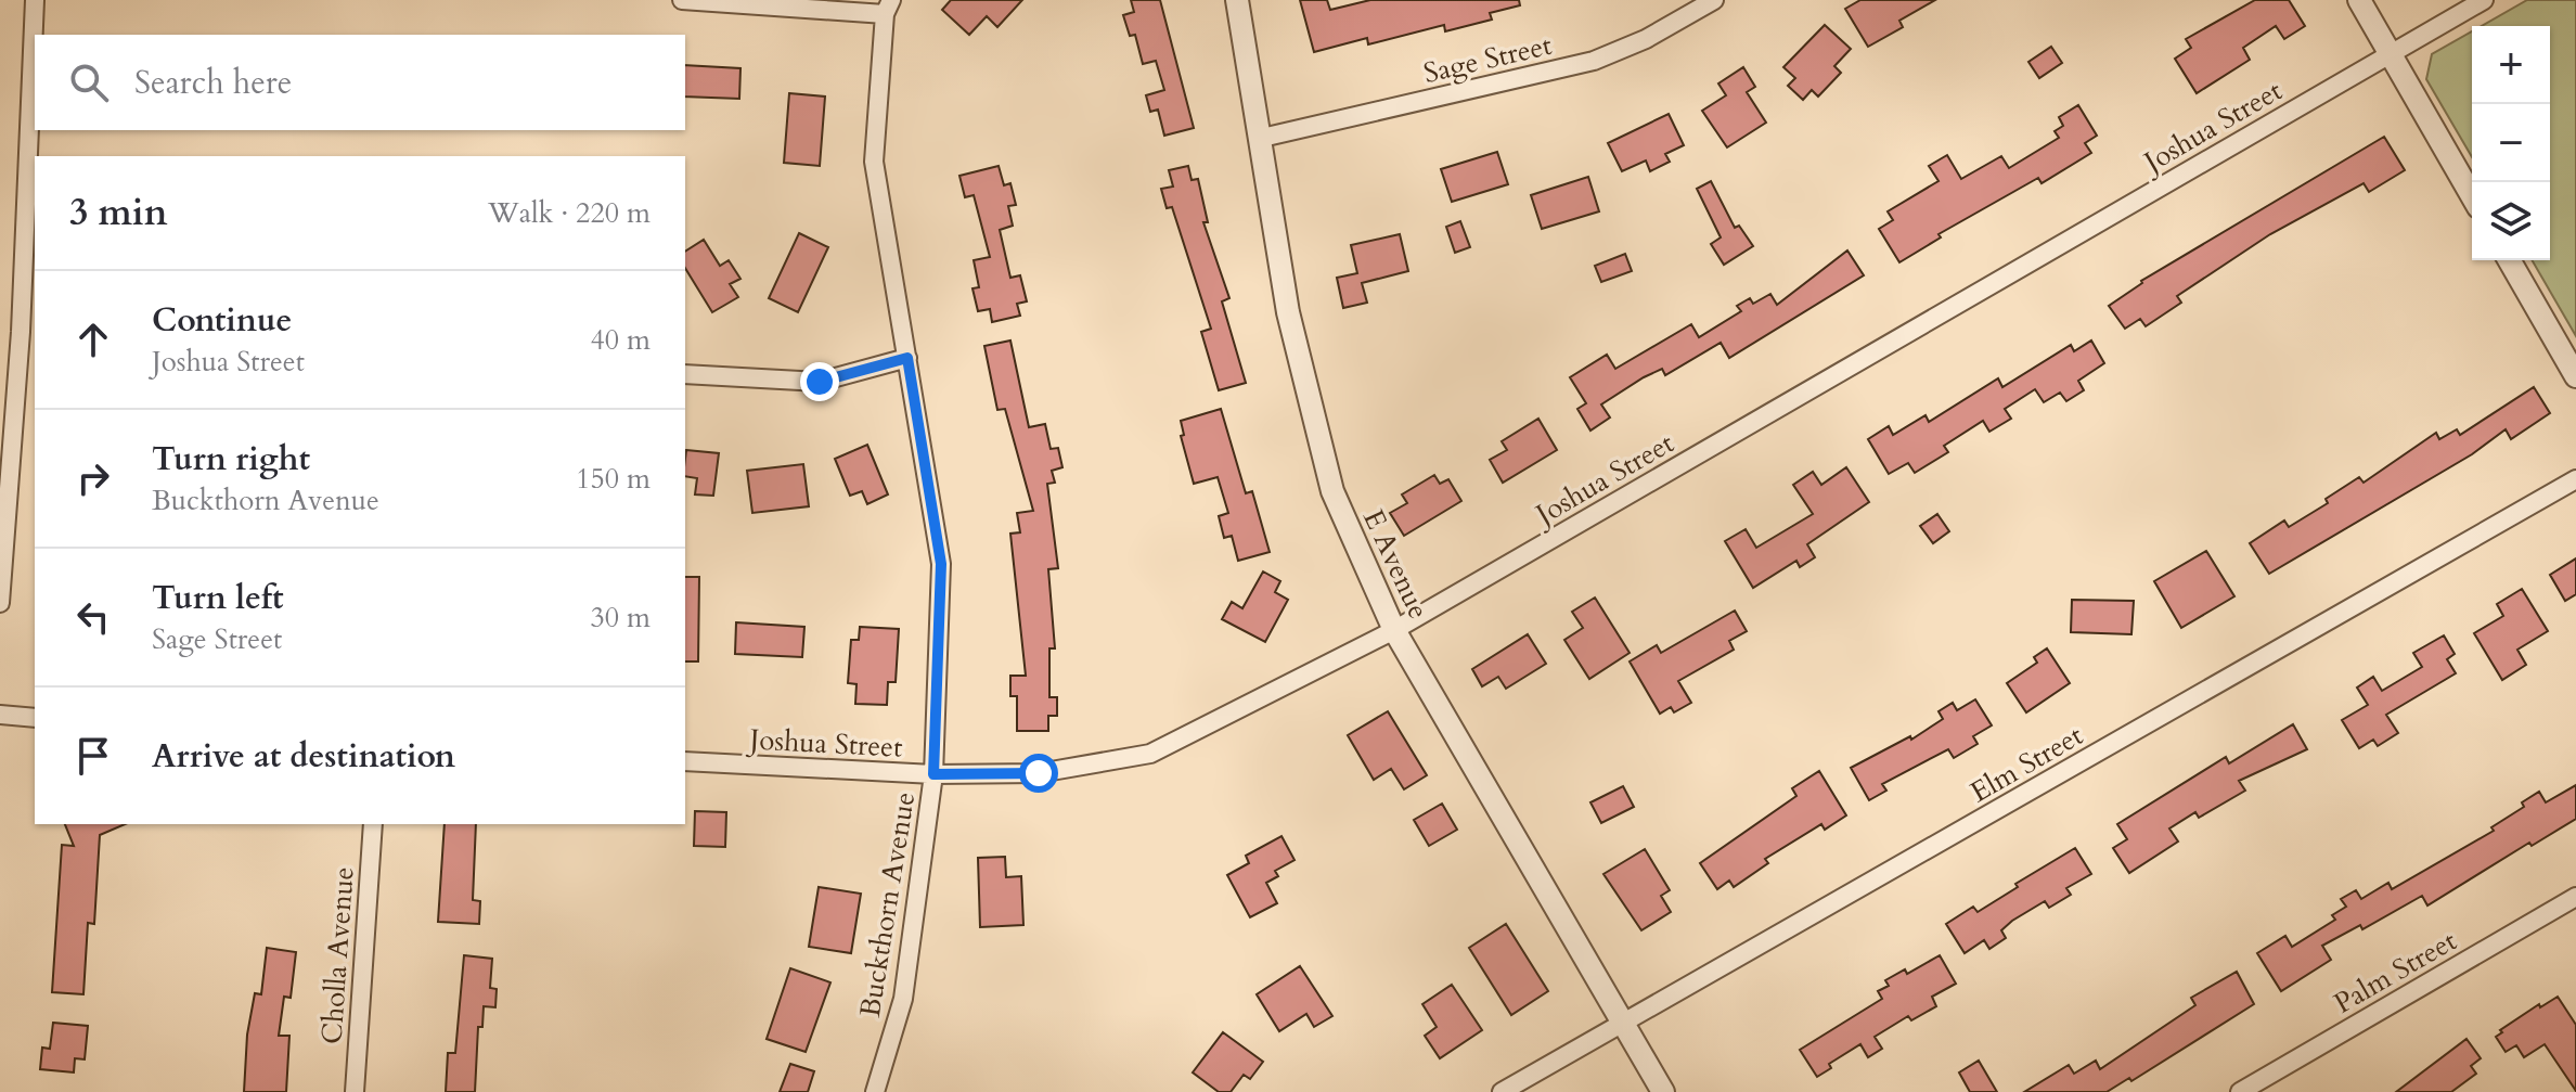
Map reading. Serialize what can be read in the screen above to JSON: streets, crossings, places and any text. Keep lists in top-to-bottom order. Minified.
{"streets":{"street":["Sage Street","Joshua Street","E Avenue","Elm Street","Buckthorn Avenue","Cholla Avenue","Palm Street"]},"crossings":[["Sage Street","E Avenue"],["Joshua Street","E Avenue"],["Joshua Street","Buckthorn Avenue"],["E Avenue","Elm Street"]],"page":{"map_buttons":["+","−"],"search":"Search here","heading":["3 min","Walk · 220 m"],"list":[["Continue","Joshua Street","40 m"],["Turn right","Buckthorn Avenue","150 m"],["Turn left","Sage Street","30 m"],"Arrive at destination"]}}
